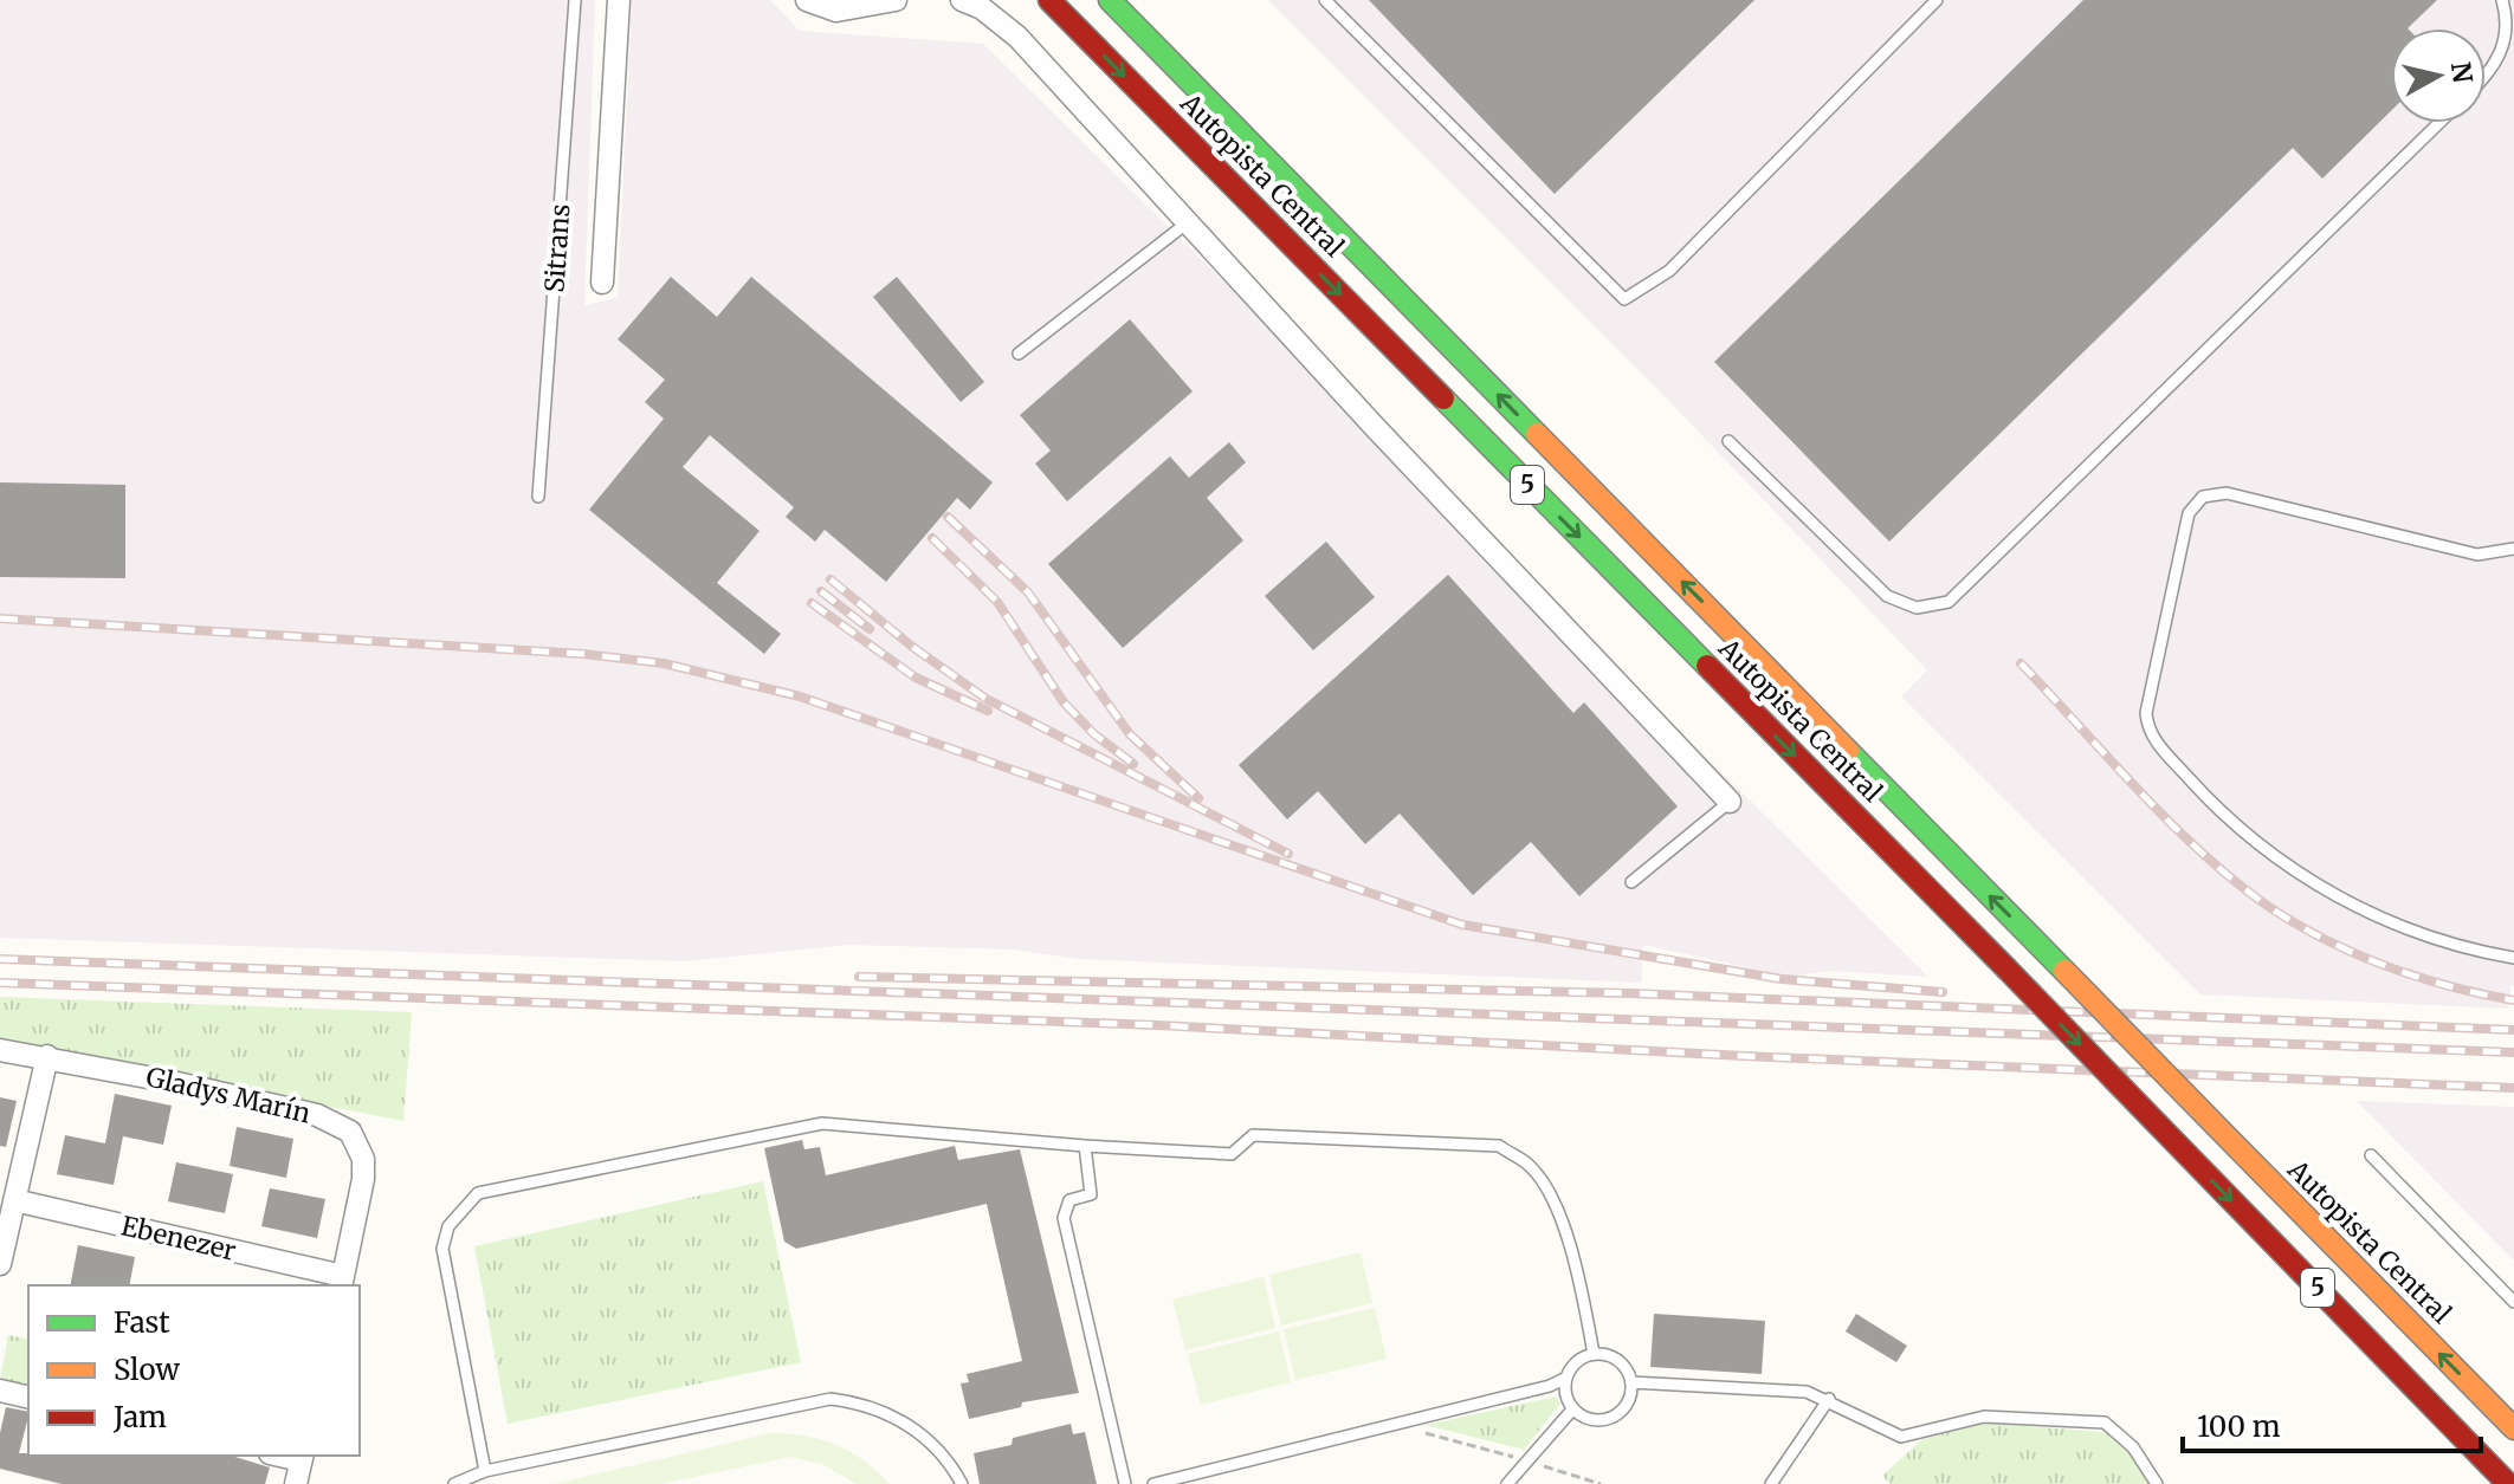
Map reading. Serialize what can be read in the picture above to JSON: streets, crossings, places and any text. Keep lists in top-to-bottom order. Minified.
{"streets":{"highway":["Autopista Central","5"],"street":["Gladys Marín","Ebenezer"],"lane":["Sitrans"]},"crossings":[["Gladys Marín","Ebenezer"]],"legend":["Fast","Slow","Jam"],"scale_bar":"100 m","north":"right"}
